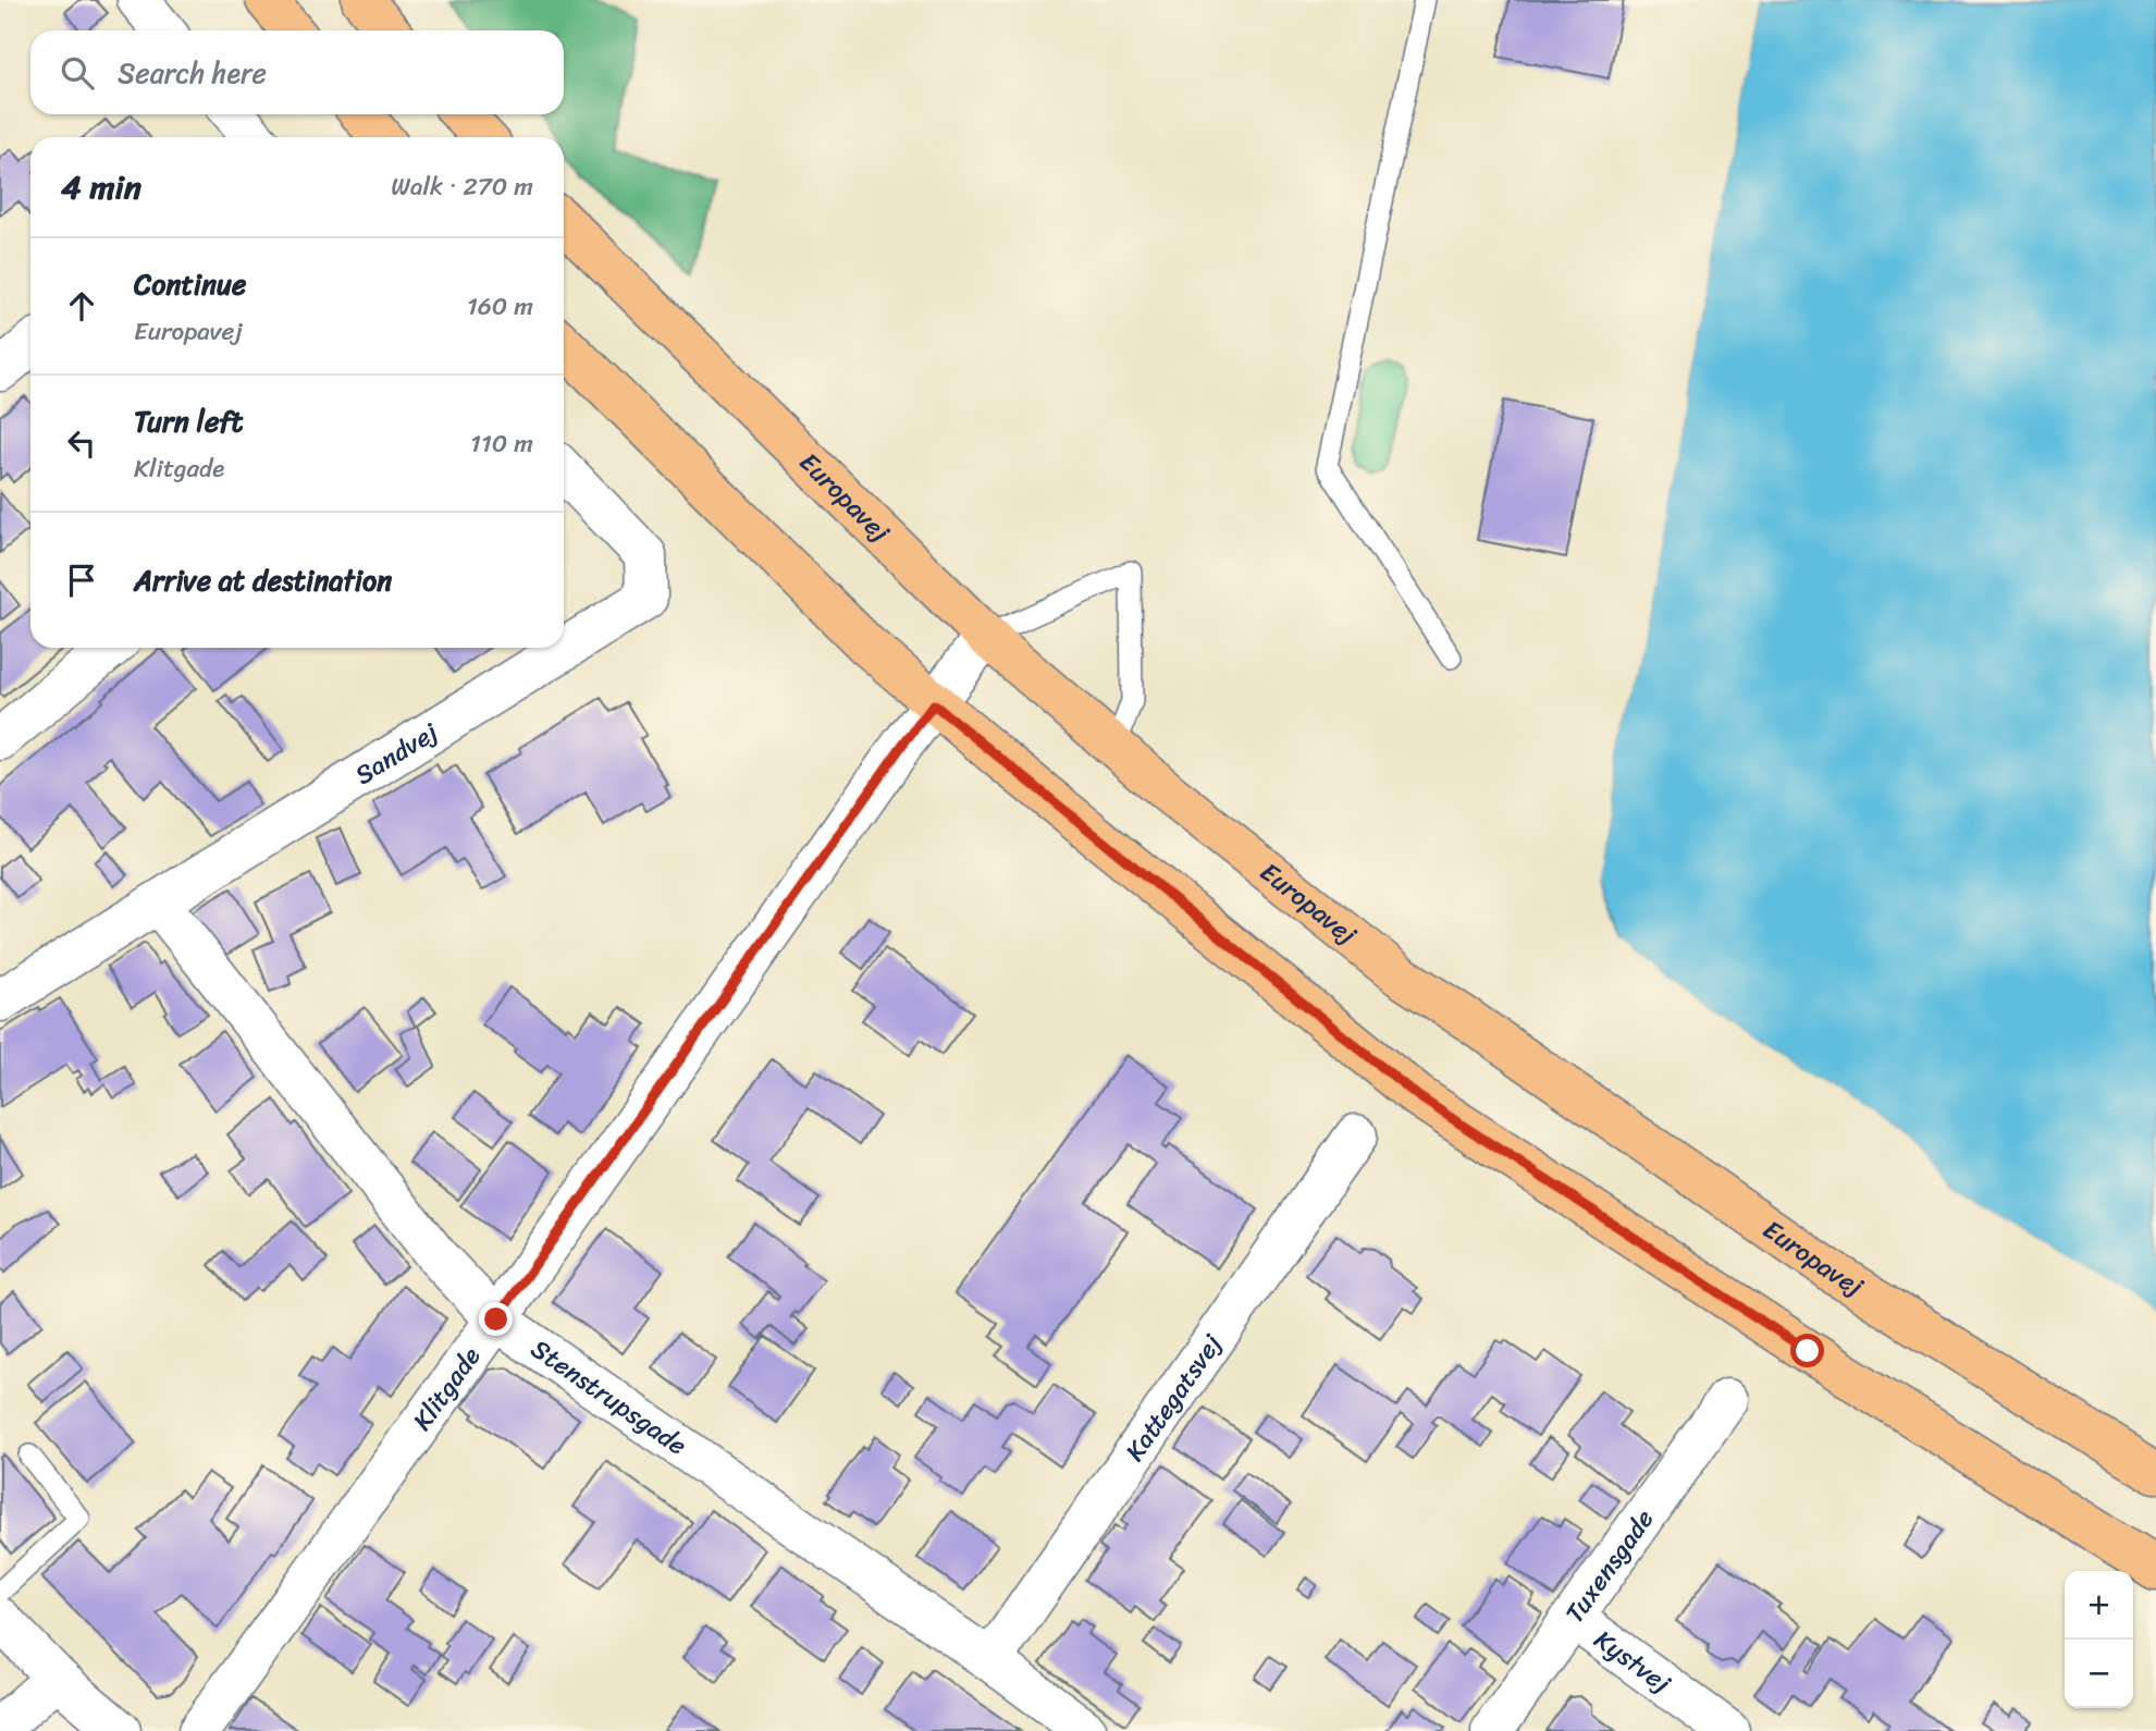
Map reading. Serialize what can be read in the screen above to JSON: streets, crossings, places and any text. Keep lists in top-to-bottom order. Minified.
{"streets":{"main road":["Europavej"],"street":["Sandvej","Klitgade","Stenstrupsgade","Kattegatsvej","Tuxensgade","Kystvej"]},"crossings":[["Europavej","Klitgade"],["Sandvej","Stenstrupsgade"],["Klitgade","Stenstrupsgade"],["Stenstrupsgade","Kattegatsvej"],["Tuxensgade","Kystvej"]],"page":{"search":"Search here","heading":["4 min","Walk · 270 m"],"list":[["Continue","Europavej","160 m"],["Turn left","Klitgade","110 m"],"Arrive at destination"],"map_buttons":["+","−"]}}
